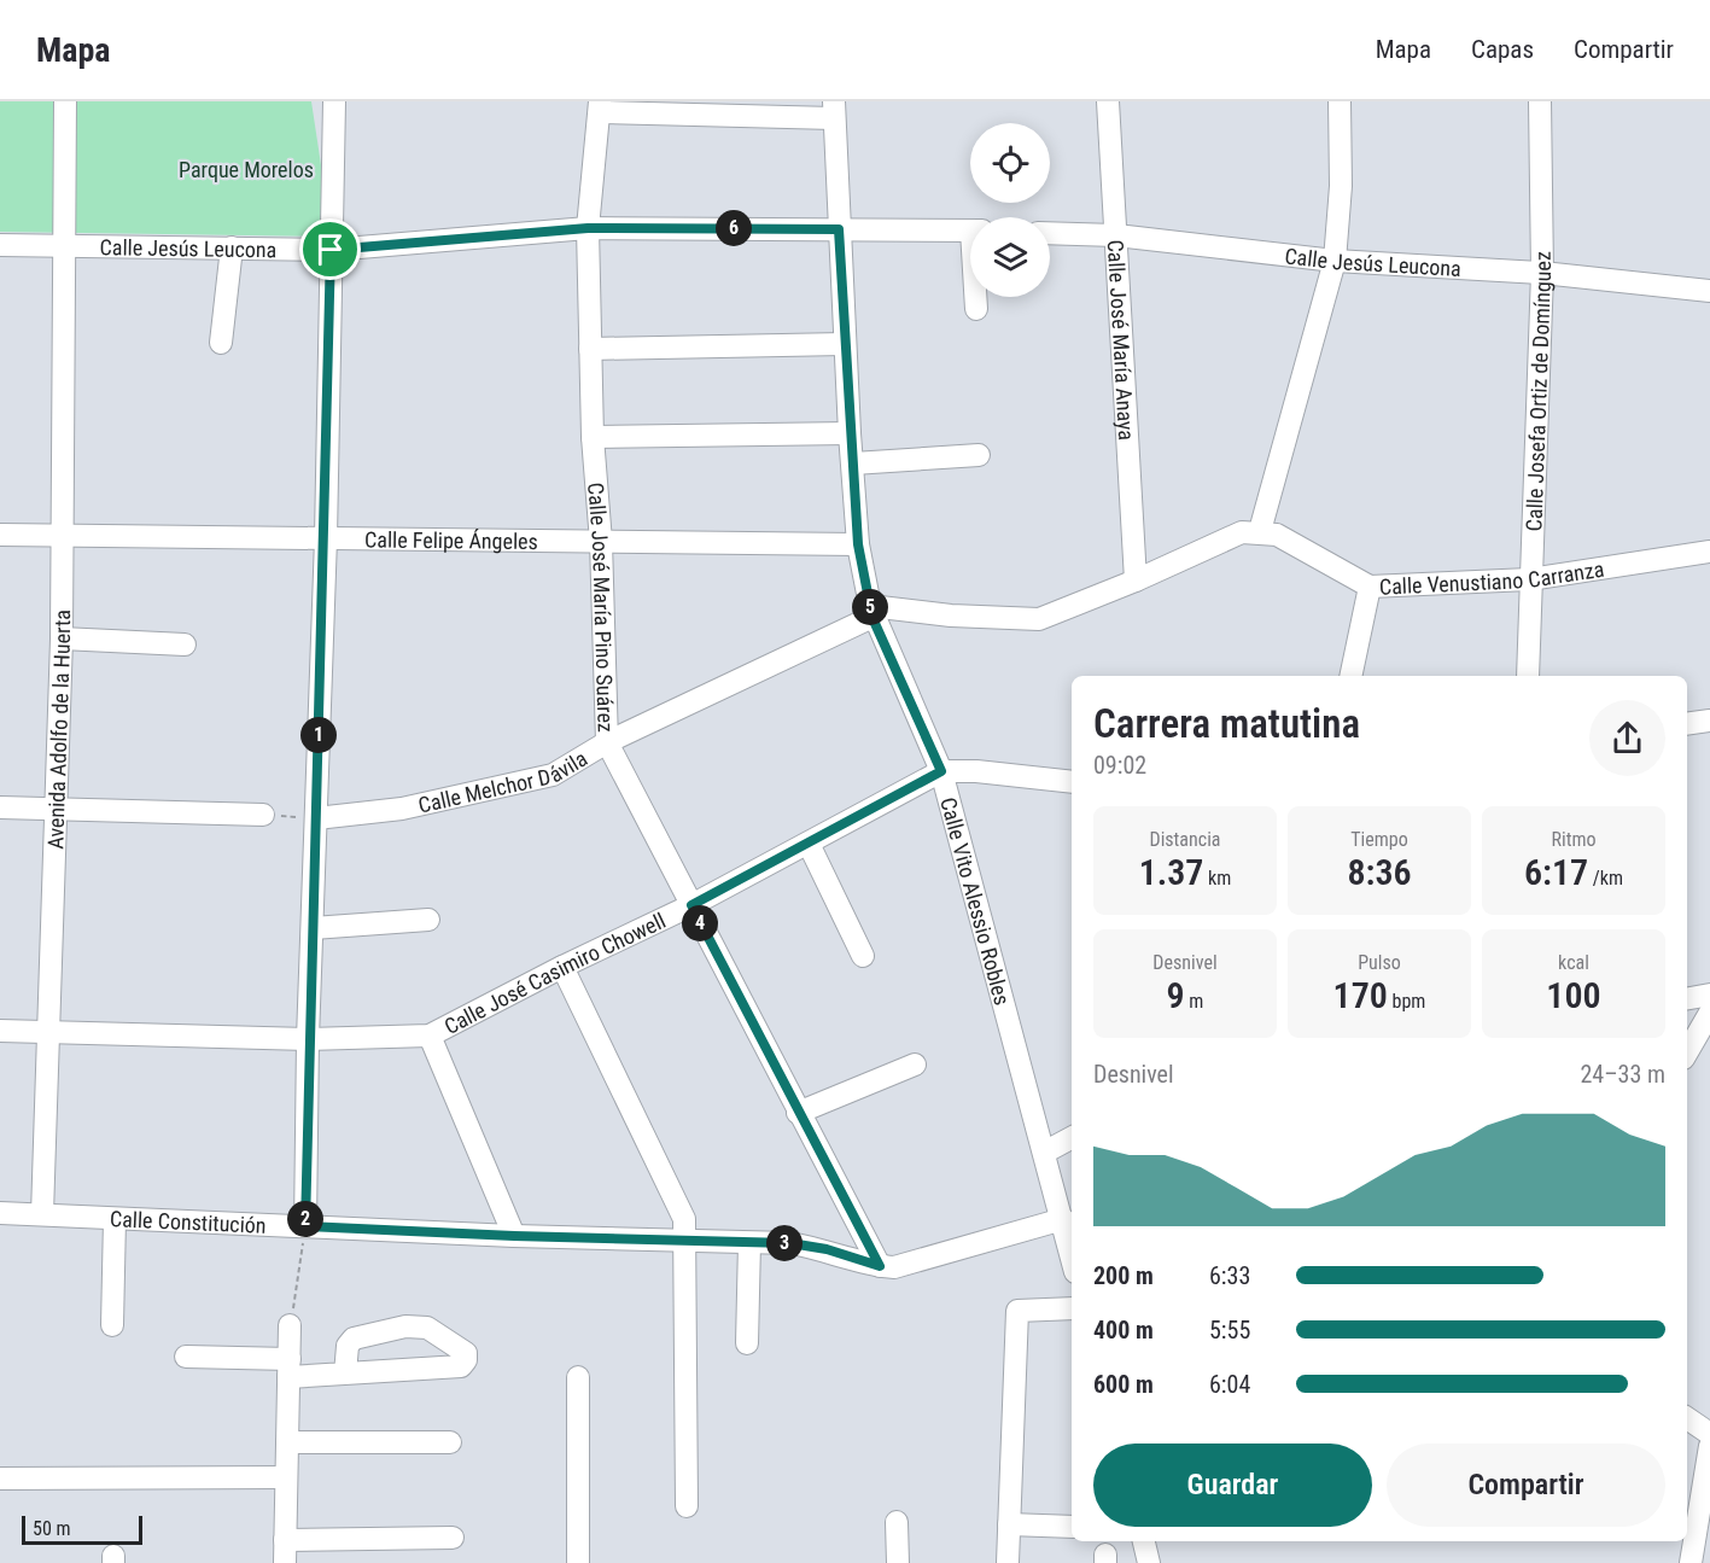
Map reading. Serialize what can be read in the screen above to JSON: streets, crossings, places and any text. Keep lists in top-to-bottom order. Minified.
{"streets":{"street":["Calle Jesús Leucona","Calle José María Anaya","Calle Josefa Ortiz de Domínguez","Calle Felipe Ángeles","Calle Venustiano Carranza","Calle José María Pino Suárez","Avenida Adolfo de la Huerta","Calle Melchor Dávila","Calle Vito Alessio Robles","Calle José Casimiro Chowell","Calle Constitución"]},"crossings":[["Calle Jesús Leucona","Calle José María Anaya"],["Calle Jesús Leucona","Calle Josefa Ortiz de Domínguez"],["Calle Jesús Leucona","Calle José María Pino Suárez"],["Calle Jesús Leucona","Avenida Adolfo de la Huerta"],["Calle Jesús Leucona","Calle Vito Alessio Robles"],["Calle Josefa Ortiz de Domínguez","Calle Venustiano Carranza"],["Calle Felipe Ángeles","Calle José María Pino Suárez"],["Calle Felipe Ángeles","Avenida Adolfo de la Huerta"],["Calle Felipe Ángeles","Calle Vito Alessio Robles"],["Calle José María Pino Suárez","Calle Melchor Dávila"],["Calle José María Pino Suárez","Calle José Casimiro Chowell"],["Calle José María Pino Suárez","Calle Constitución"],["Avenida Adolfo de la Huerta","Calle José Casimiro Chowell"],["Avenida Adolfo de la Huerta","Calle Constitución"],["Calle Melchor Dávila","Calle Vito Alessio Robles"],["Calle Vito Alessio Robles","Calle José Casimiro Chowell"],["Calle Vito Alessio Robles","Calle Constitución"]],"parks":["Parque Morelos"],"scale_bar":"50 m","page":{"header":"Mapa","nav":["Mapa","Capas","Compartir"],"pins":["6","5","1","4","2","3"],"heading":["Carrera matutina","09:02"],"stats":[["Distancia","1.37 km"],["Tiempo","8:36"],["Ritmo","6:17 /km"],["Desnivel","9 m"],["Pulso","170 bpm"],["kcal","100"]],"chart":["Desnivel","24–33 m"],"list":[{"name":"200 m","note":"6:33"},{"name":"400 m","note":"5:55"},{"name":"600 m","note":"6:04"}],"buttons":["Guardar","Compartir"],"scale":"50 m"}}
